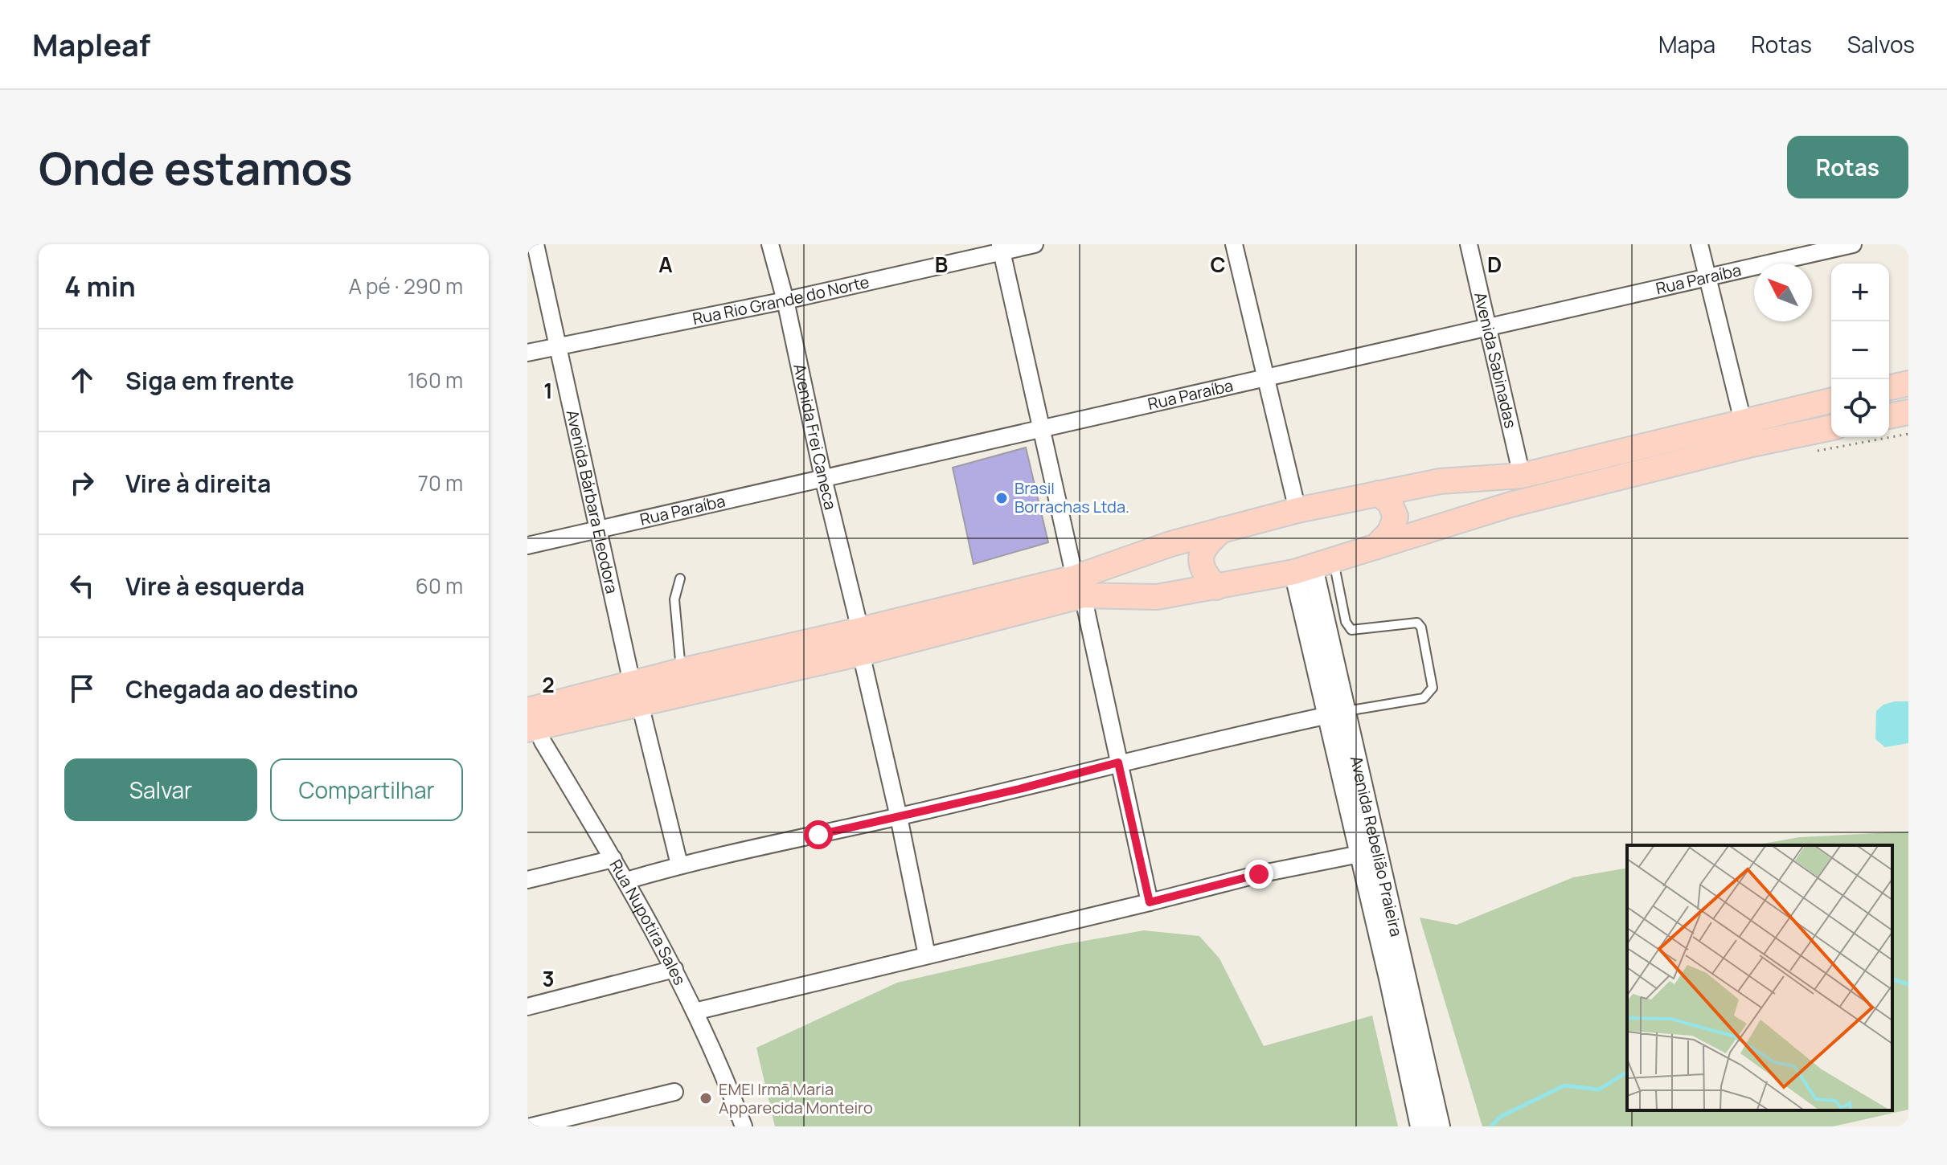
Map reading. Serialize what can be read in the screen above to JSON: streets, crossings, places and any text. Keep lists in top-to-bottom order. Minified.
{"streets":{"street":["Rua Paraíba","Rua Rio Grande do Norte","Avenida Sabinadas","Avenida Frei Caneca","Avenida Bárbara Eleodora","Avenida Rebelião Praieira","Rua Nupotira Sales"]},"crossings":[["Rua Paraíba","Avenida Sabinadas"],["Rua Paraíba","Avenida Frei Caneca"],["Rua Paraíba","Avenida Bárbara Eleodora"],["Rua Rio Grande do Norte","Avenida Frei Caneca"],["Rua Rio Grande do Norte","Avenida Bárbara Eleodora"]],"places":["Brasil Borrachas Ltda.","EMEI Irmã Maria Apparecida Monteiro"],"north":"top left","page":{"header":"Mapleaf","nav":["Mapa","Rotas","Salvos"],"buttons":["Rotas",["Salvar","Compartilhar"]],"title":"Onde estamos","heading":["4 min","A pé · 290 m"],"map_buttons":["+","−"],"list":[["Siga em frente","160 m"],["Vire à direita","70 m"],["Vire à esquerda","60 m"],"Chegada ao destino"]},"grid":{"columns":["A","B","C","D"],"rows":["1","2","3"]}}
